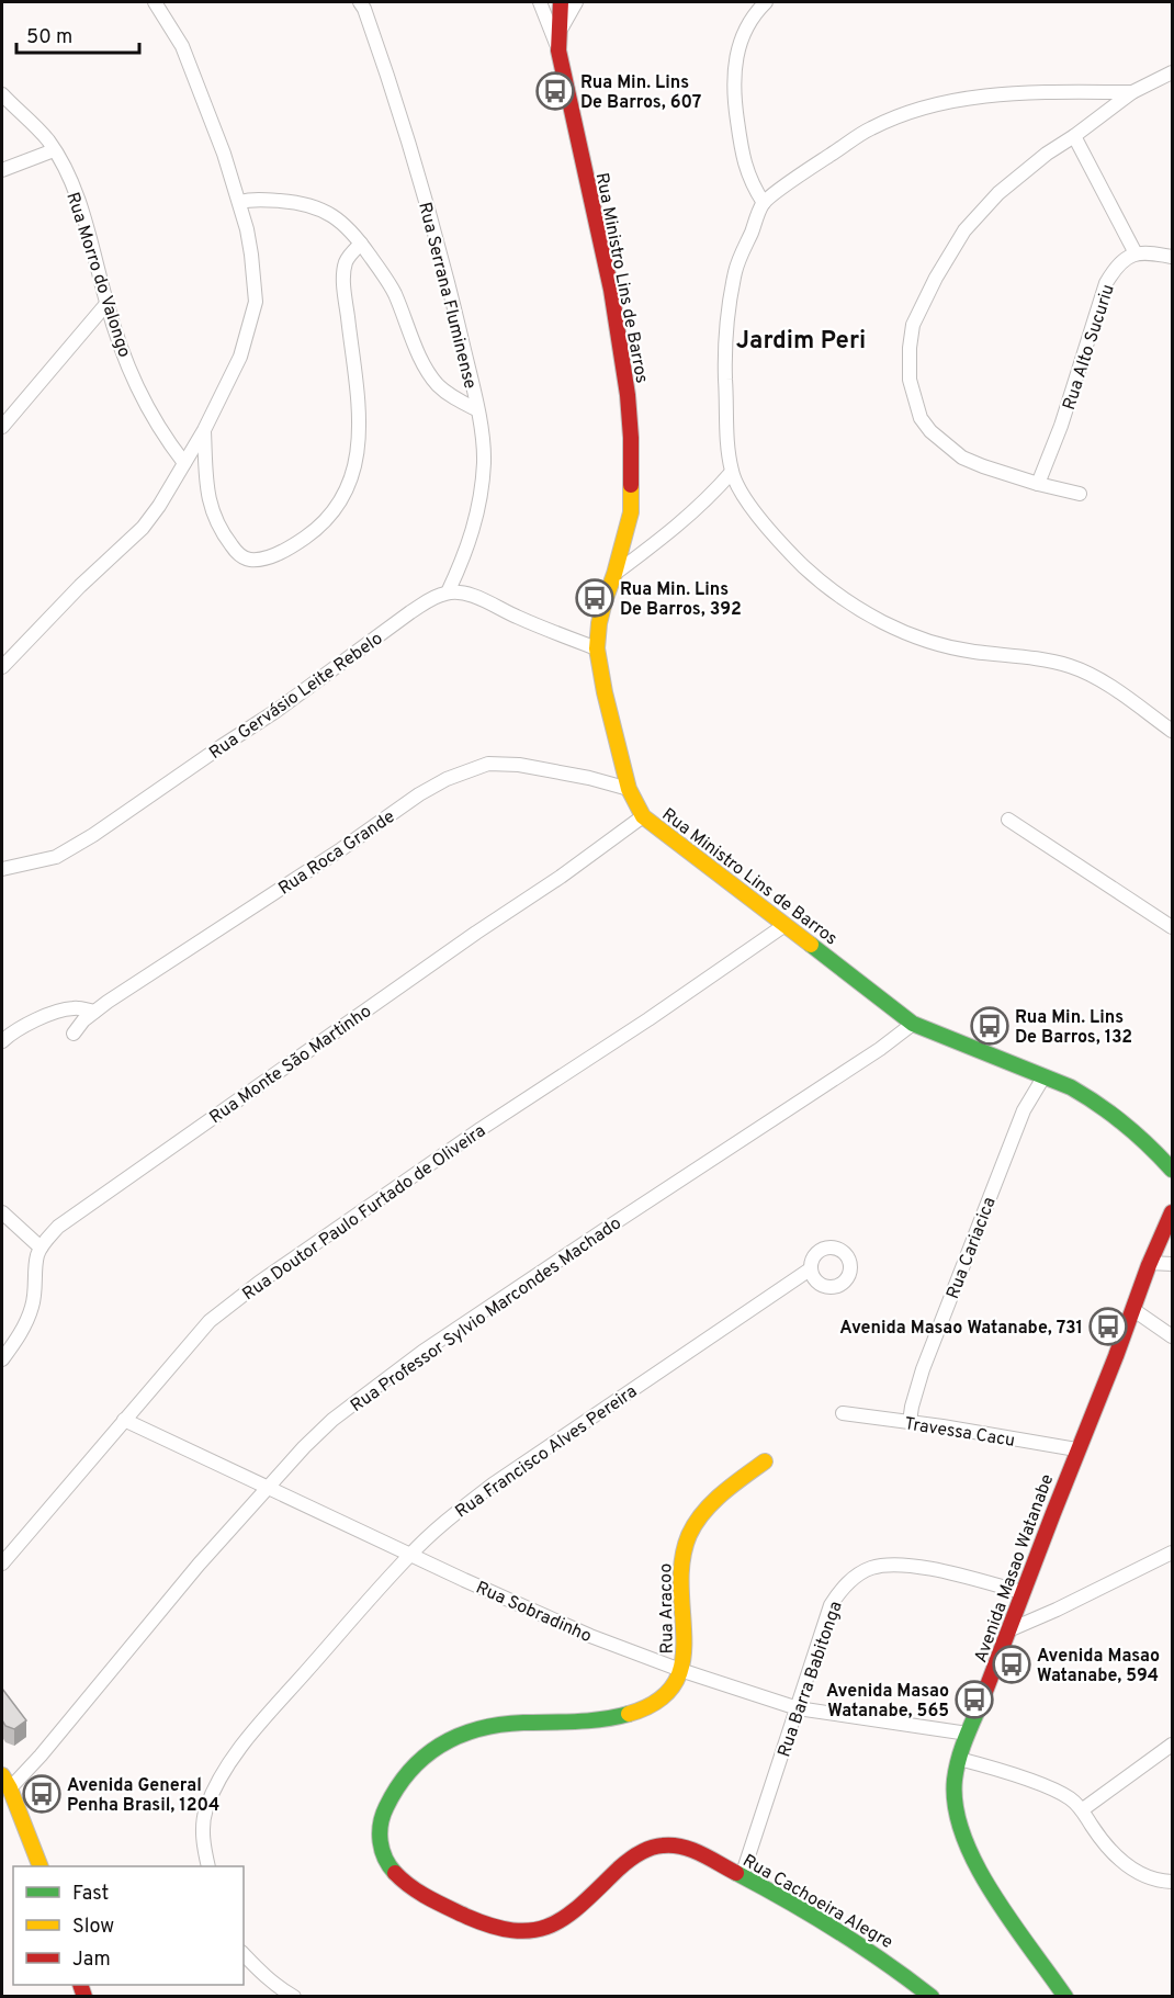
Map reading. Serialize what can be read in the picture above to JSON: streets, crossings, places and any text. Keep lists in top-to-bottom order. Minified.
{"streets":{"street":["Rua Morro do Valongo","Rua Ministro Lins de Barros","Rua Serrana Fluminense","Rua Alto Sucuriu","Rua Gervásio Leite Rebelo","Rua Roca Grande","Rua Monte São Martinho","Rua Doutor Paulo Furtado de Oliveira","Rua Cariacica","Rua Professor Sylvio Marcondes Machado","Travessa Cacu","Rua Francisco Alves Pereira","Avenida Masao Watanabe","Rua Aracoo","Rua Sobradinho","Rua Barra Babitonga","Rua Cachoeira Alegre"]},"crossings":[["Rua Ministro Lins de Barros","Rua Roca Grande"],["Rua Ministro Lins de Barros","Rua Monte São Martinho"],["Rua Ministro Lins de Barros","Rua Doutor Paulo Furtado de Oliveira"],["Rua Ministro Lins de Barros","Rua Cariacica"],["Rua Ministro Lins de Barros","Rua Professor Sylvio Marcondes Machado"],["Rua Serrana Fluminense","Rua Gervásio Leite Rebelo"],["Rua Doutor Paulo Furtado de Oliveira","Rua Sobradinho"],["Rua Cariacica","Travessa Cacu"],["Rua Professor Sylvio Marcondes Machado","Rua Sobradinho"],["Travessa Cacu","Avenida Masao Watanabe"],["Rua Francisco Alves Pereira","Rua Sobradinho"],["Avenida Masao Watanabe","Rua Sobradinho"],["Avenida Masao Watanabe","Rua Barra Babitonga"],["Rua Aracoo","Rua Sobradinho"],["Rua Aracoo","Rua Cachoeira Alegre"],["Rua Sobradinho","Rua Barra Babitonga"],["Rua Sobradinho","Rua Cachoeira Alegre"],["Rua Barra Babitonga","Rua Cachoeira Alegre"]],"districts":["Jardim Peri"],"places":{"bus stop":["Rua Min. Lins De Barros, 607","Rua Min. Lins De Barros, 392","Rua Min. Lins De Barros, 132","Avenida Masao Watanabe, 731","Avenida Masao Watanabe, 594","Avenida Masao Watanabe, 565","Avenida General Penha Brasil, 1204"]},"legend":["Fast","Slow","Jam"],"scale_bar":"50 m"}
